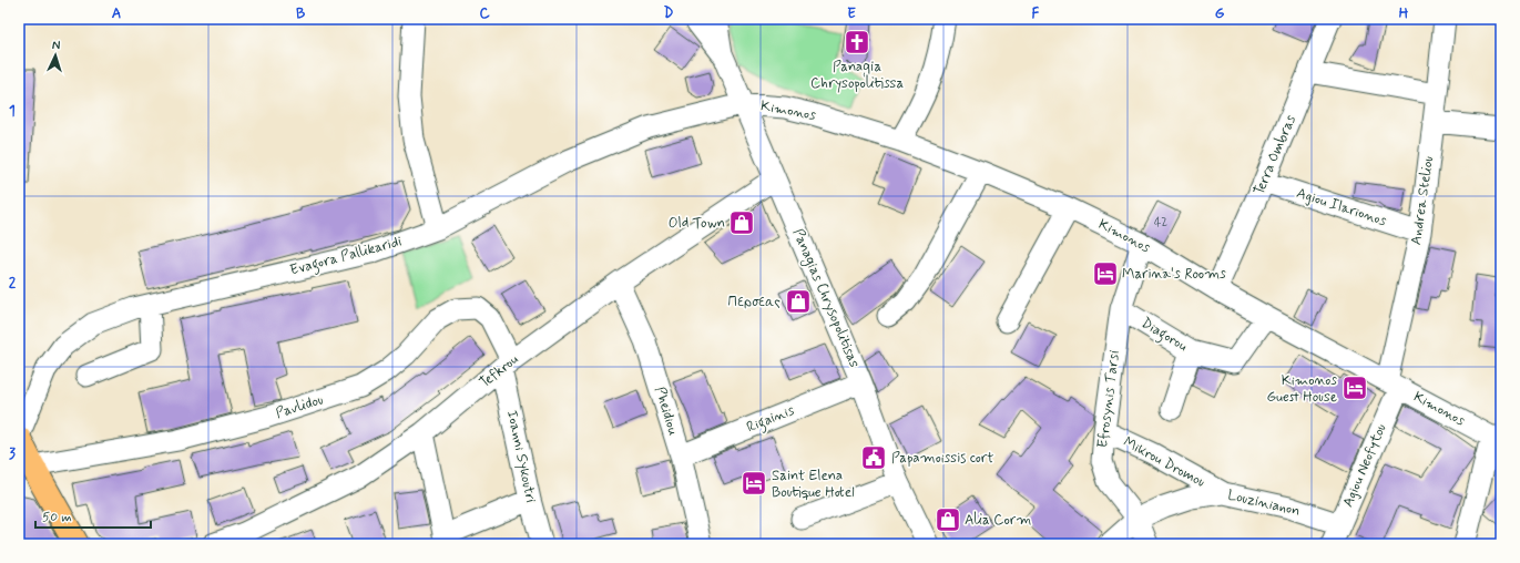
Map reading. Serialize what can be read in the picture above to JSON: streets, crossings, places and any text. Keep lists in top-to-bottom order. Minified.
{"streets":{"street":["Kimonos","Terra Ombras","Andrea Steliou","Agiou Ilarionos","Evagora Pallikaridi","Panagias Chrysopolitisas","Diagorou","Tefkrou","Efrosynis Tarsi","Pavlidou","Pheidiou","Rigainis","Ioanni Sykoutri","Mikrou Dromou","Agiou Neofytou","Louzinianon"]},"crossings":[["Kimonos","Terra Ombras"],["Kimonos","Andrea Steliou"],["Kimonos","Evagora Pallikaridi"],["Kimonos","Panagias Chrysopolitisas"],["Kimonos","Diagorou"],["Kimonos","Efrosynis Tarsi"],["Kimonos","Agiou Neofytou"],["Terra Ombras","Agiou Ilarionos"],["Andrea Steliou","Agiou Ilarionos"],["Andrea Steliou","Agiou Neofytou"],["Evagora Pallikaridi","Panagias Chrysopolitisas"],["Panagias Chrysopolitisas","Tefkrou"],["Panagias Chrysopolitisas","Rigainis"],["Diagorou","Efrosynis Tarsi"],["Tefkrou","Pavlidou"],["Tefkrou","Pheidiou"],["Tefkrou","Ioanni Sykoutri"],["Efrosynis Tarsi","Mikrou Dromou"],["Efrosynis Tarsi","Louzinianon"],["Pavlidou","Ioanni Sykoutri"],["Pheidiou","Rigainis"],["Mikrou Dromou","Louzinianon"],["Agiou Neofytou","Louzinianon"]],"places":{"church":["Panagia Chrysopolitissa"],"shop":["Old Town","Περσεας","Alia Corm"],"hotel":["Marina's Rooms","Kimonos Guest House","Saint Elena Boutique Hotel"],"public building":["Papamoissis cort"]},"house_numbers":["42"],"scale_bar":"50 m","north":"top","grid":{"columns":["A","B","C","D","E","F","G","H"],"rows":["1","2","3"]}}
